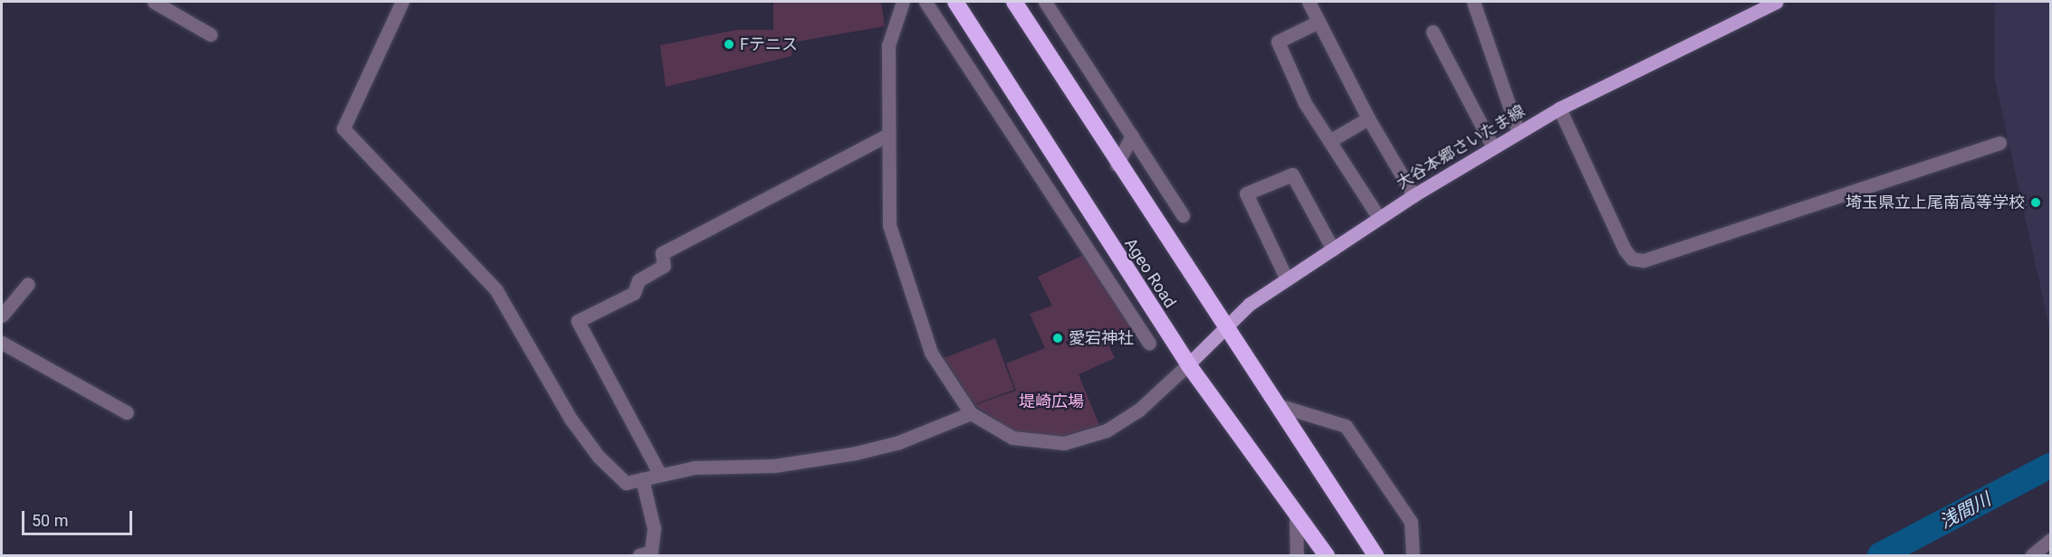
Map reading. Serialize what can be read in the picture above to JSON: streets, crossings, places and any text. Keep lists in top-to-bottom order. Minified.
{"streets":{"highway":["Ageo Road"],"main road":["大谷本郷さいたま線"]},"crossings":[["大谷本郷さいたま線","Ageo Road"]],"water":["浅間川"],"parks":["堤崎広場"],"places":["Fテニス","埼玉県立上尾南高等学校","愛宕神社"],"scale_bar":"50 m"}
